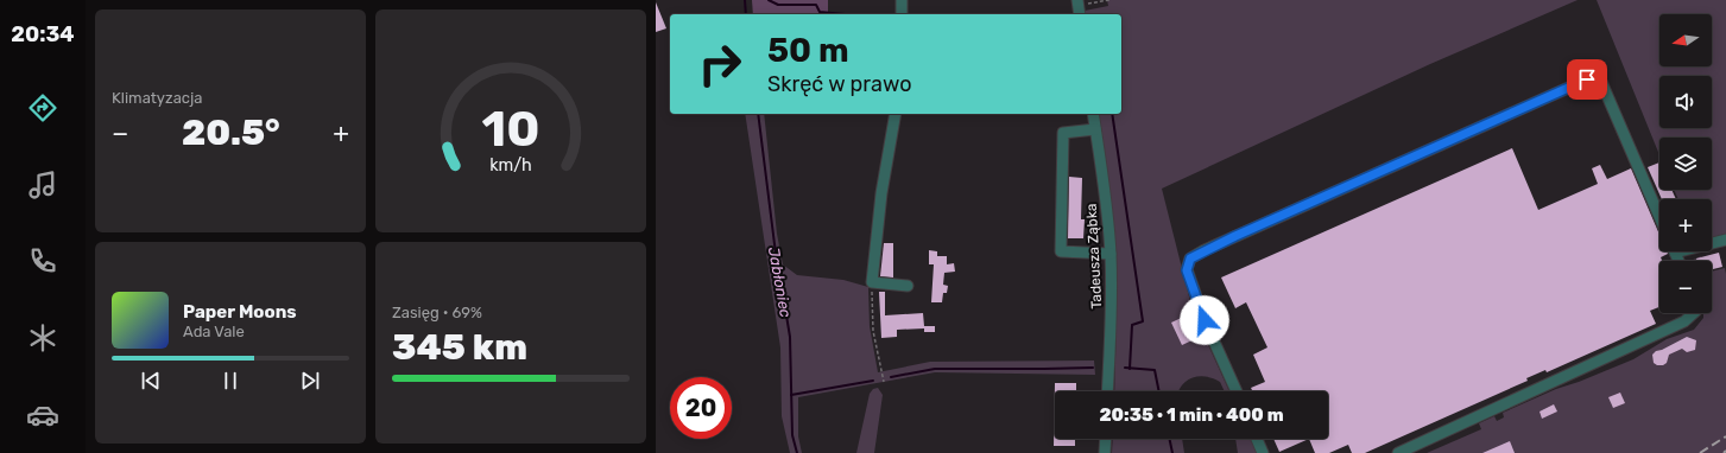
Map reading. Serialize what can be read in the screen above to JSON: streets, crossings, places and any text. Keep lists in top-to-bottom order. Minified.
{"streets":{"street":["Tadeusza Ząbka"]},"water":["Jabłoniec"],"north":"left","page":{"tabs":"20:34","tile":["Klimatyzacja",["Zasięg · 69%","345 km"]],"map_buttons":["+","−"],"turn":["50 m","Skręć w prawo"],"heat":["−","20.5°","+"],"song":["Paper Moons","Ada Vale"],"limit":"20","trip":"20:35 · 1 min · 400 m","gauge":["10","km/h"]}}
